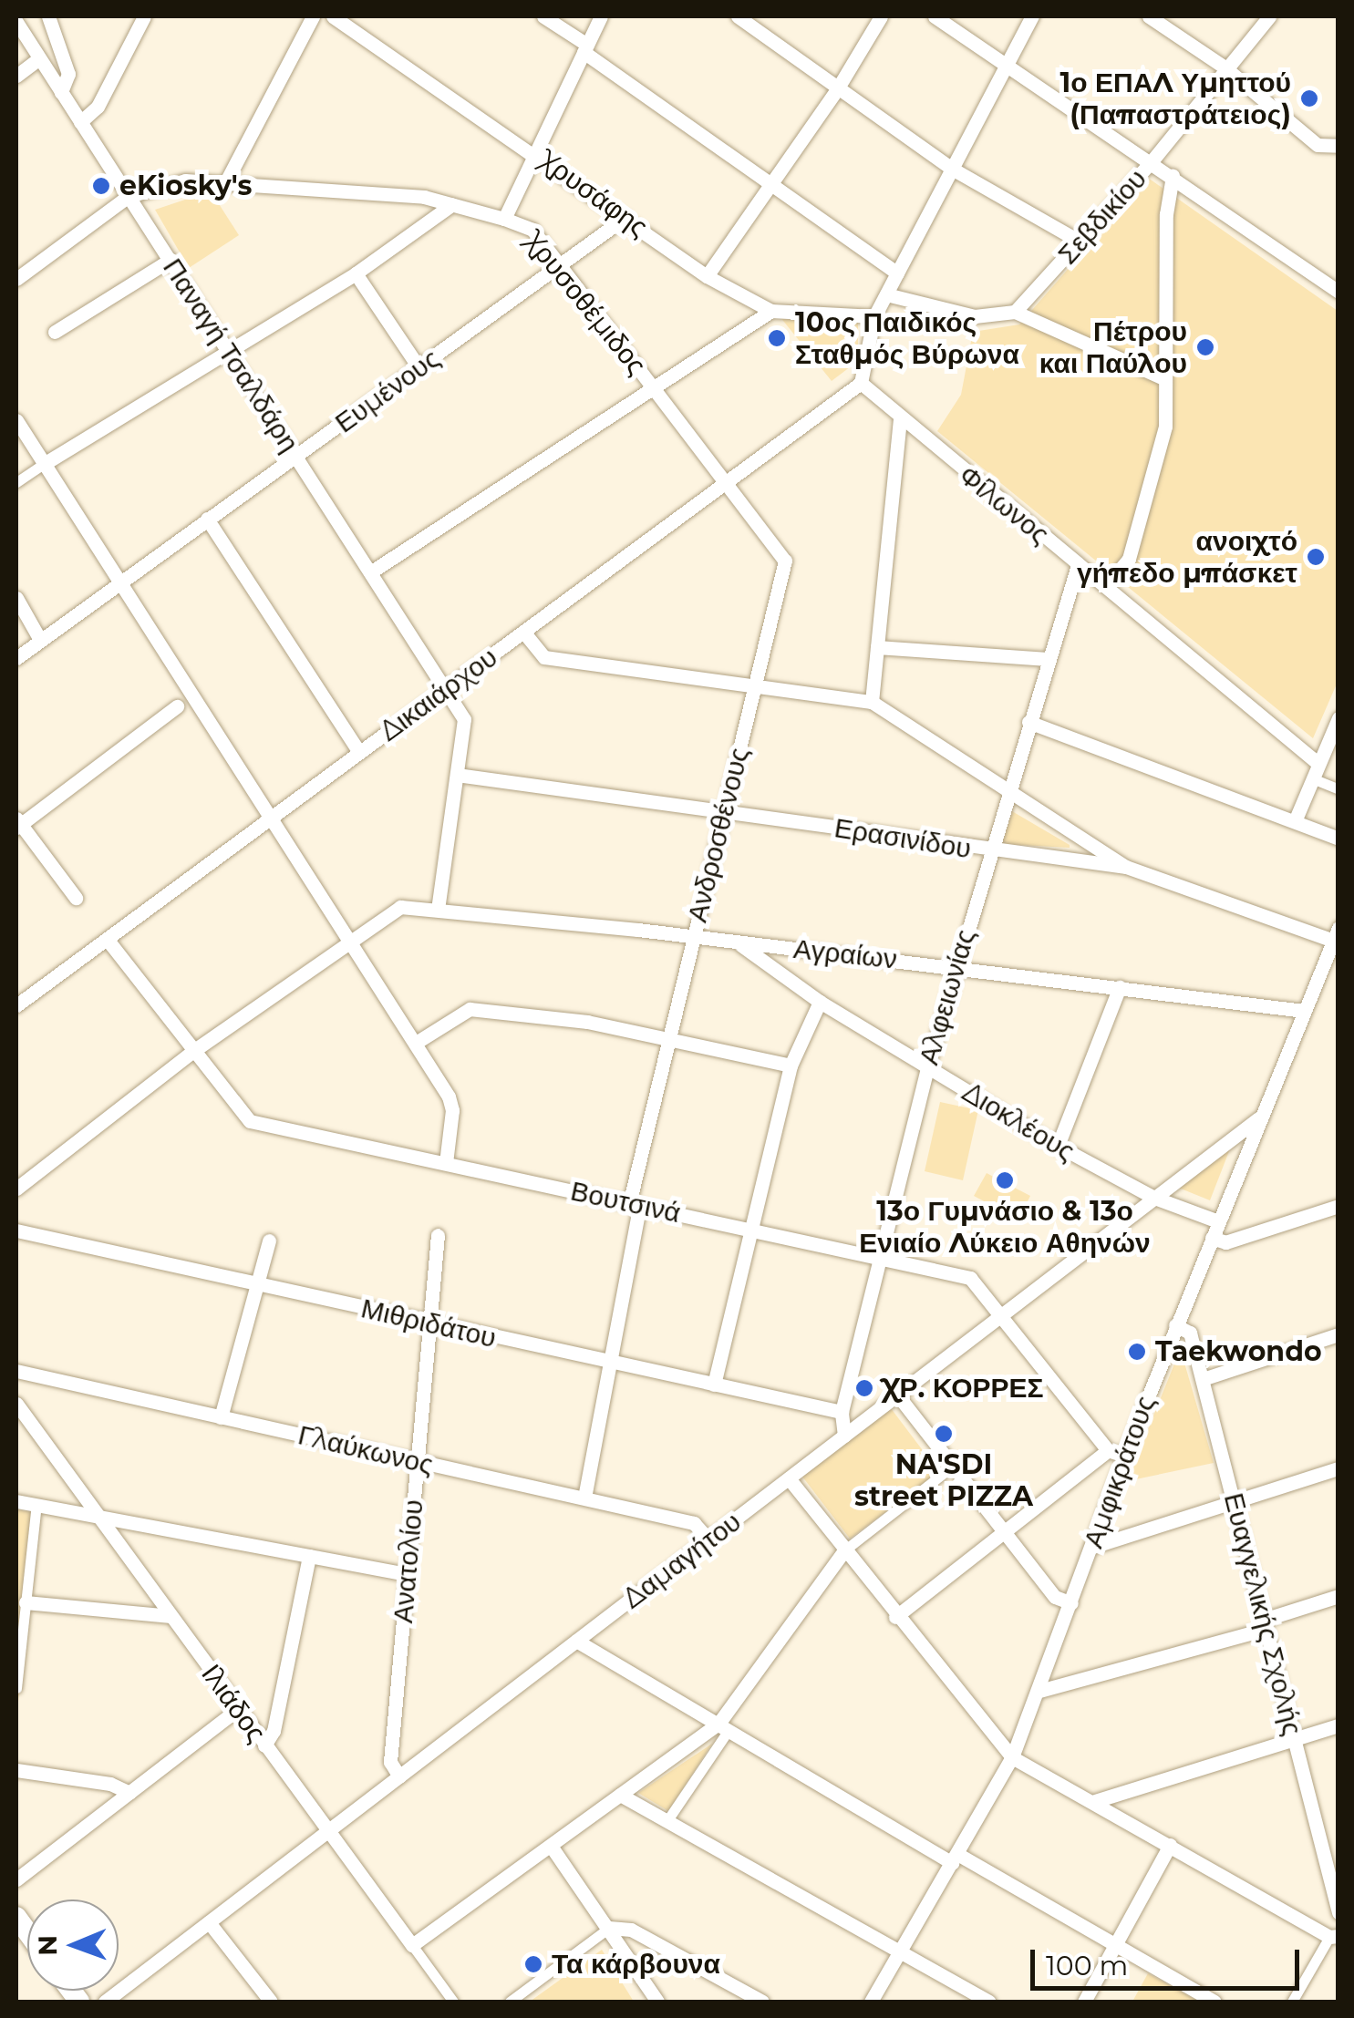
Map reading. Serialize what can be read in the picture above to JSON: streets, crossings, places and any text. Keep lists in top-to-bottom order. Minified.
{"streets":{"street":["Χρυσάφης","Σεβδικίου","Χρυσοθέμιδος","Παναγή Τσαλδάρη","Ευμένους","Φίλωνος","Δικαιάρχου","Ανδροσθένους","Ερασινίδου","Αγραίων","Αλφειωνίας","Διοκλέους","Βουτσινά","Μιθριδάτου","Γλαύκωνος","Αμφικράτους","Δαμαγήτου","Ανατολίου","Ευαγγελικής Σχολής","Ιλιάδος"]},"crossings":[["Χρυσάφης","Ευμένους"],["Χρυσοθέμιδος","Παναγή Τσαλδάρη"],["Χρυσοθέμιδος","Ευμένους"],["Χρυσοθέμιδος","Δικαιάρχου"],["Χρυσοθέμιδος","Ανδροσθένους"],["Παναγή Τσαλδάρη","Ευμένους"],["Παναγή Τσαλδάρη","Δικαιάρχου"],["Παναγή Τσαλδάρη","Ερασινίδου"],["Παναγή Τσαλδάρη","Αγραίων"],["Φίλωνος","Δικαιάρχου"],["Φίλωνος","Αλφειωνίας"],["Δικαιάρχου","Ανδροσθένους"],["Ανδροσθένους","Ερασινίδου"],["Ανδροσθένους","Αγραίων"],["Ανδροσθένους","Βουτσινά"],["Ανδροσθένους","Μιθριδάτου"],["Ανδροσθένους","Γλαύκωνος"],["Ερασινίδου","Αλφειωνίας"],["Ερασινίδου","Αμφικράτους"],["Αγραίων","Αλφειωνίας"],["Αγραίων","Διοκλέους"],["Αγραίων","Αμφικράτους"],["Αλφειωνίας","Διοκλέους"],["Αλφειωνίας","Βουτσινά"],["Αλφειωνίας","Μιθριδάτου"],["Αλφειωνίας","Δαμαγήτου"],["Διοκλέους","Αμφικράτους"],["Διοκλέους","Δαμαγήτου"],["Βουτσινά","Δαμαγήτου"],["Μιθριδάτου","Ανατολίου"],["Γλαύκωνος","Δαμαγήτου"],["Γλαύκωνος","Ανατολίου"],["Αμφικράτους","Δαμαγήτου"],["Αμφικράτους","Ευαγγελικής Σχολής"],["Δαμαγήτου","Ανατολίου"],["Δαμαγήτου","Ιλιάδος"]],"places":["1ο ΕΠΑΛ Υμηττού (Παπαστράτειος)","eKiosky's","10ος Παιδικός Σταθμός Βύρωνα","Πέτρου και Παύλου","ανοιχτό γήπεδο μπάσκετ","13ο Γυμνάσιο & 13ο Ενιαίο Λύκειο Αθηνών","Taekwondo","ΧΡ. ΚΟΡΡΕΣ","NA'SDI street PIZZA","Τα κάρβουνα"],"scale_bar":"100 m","north":"left"}
